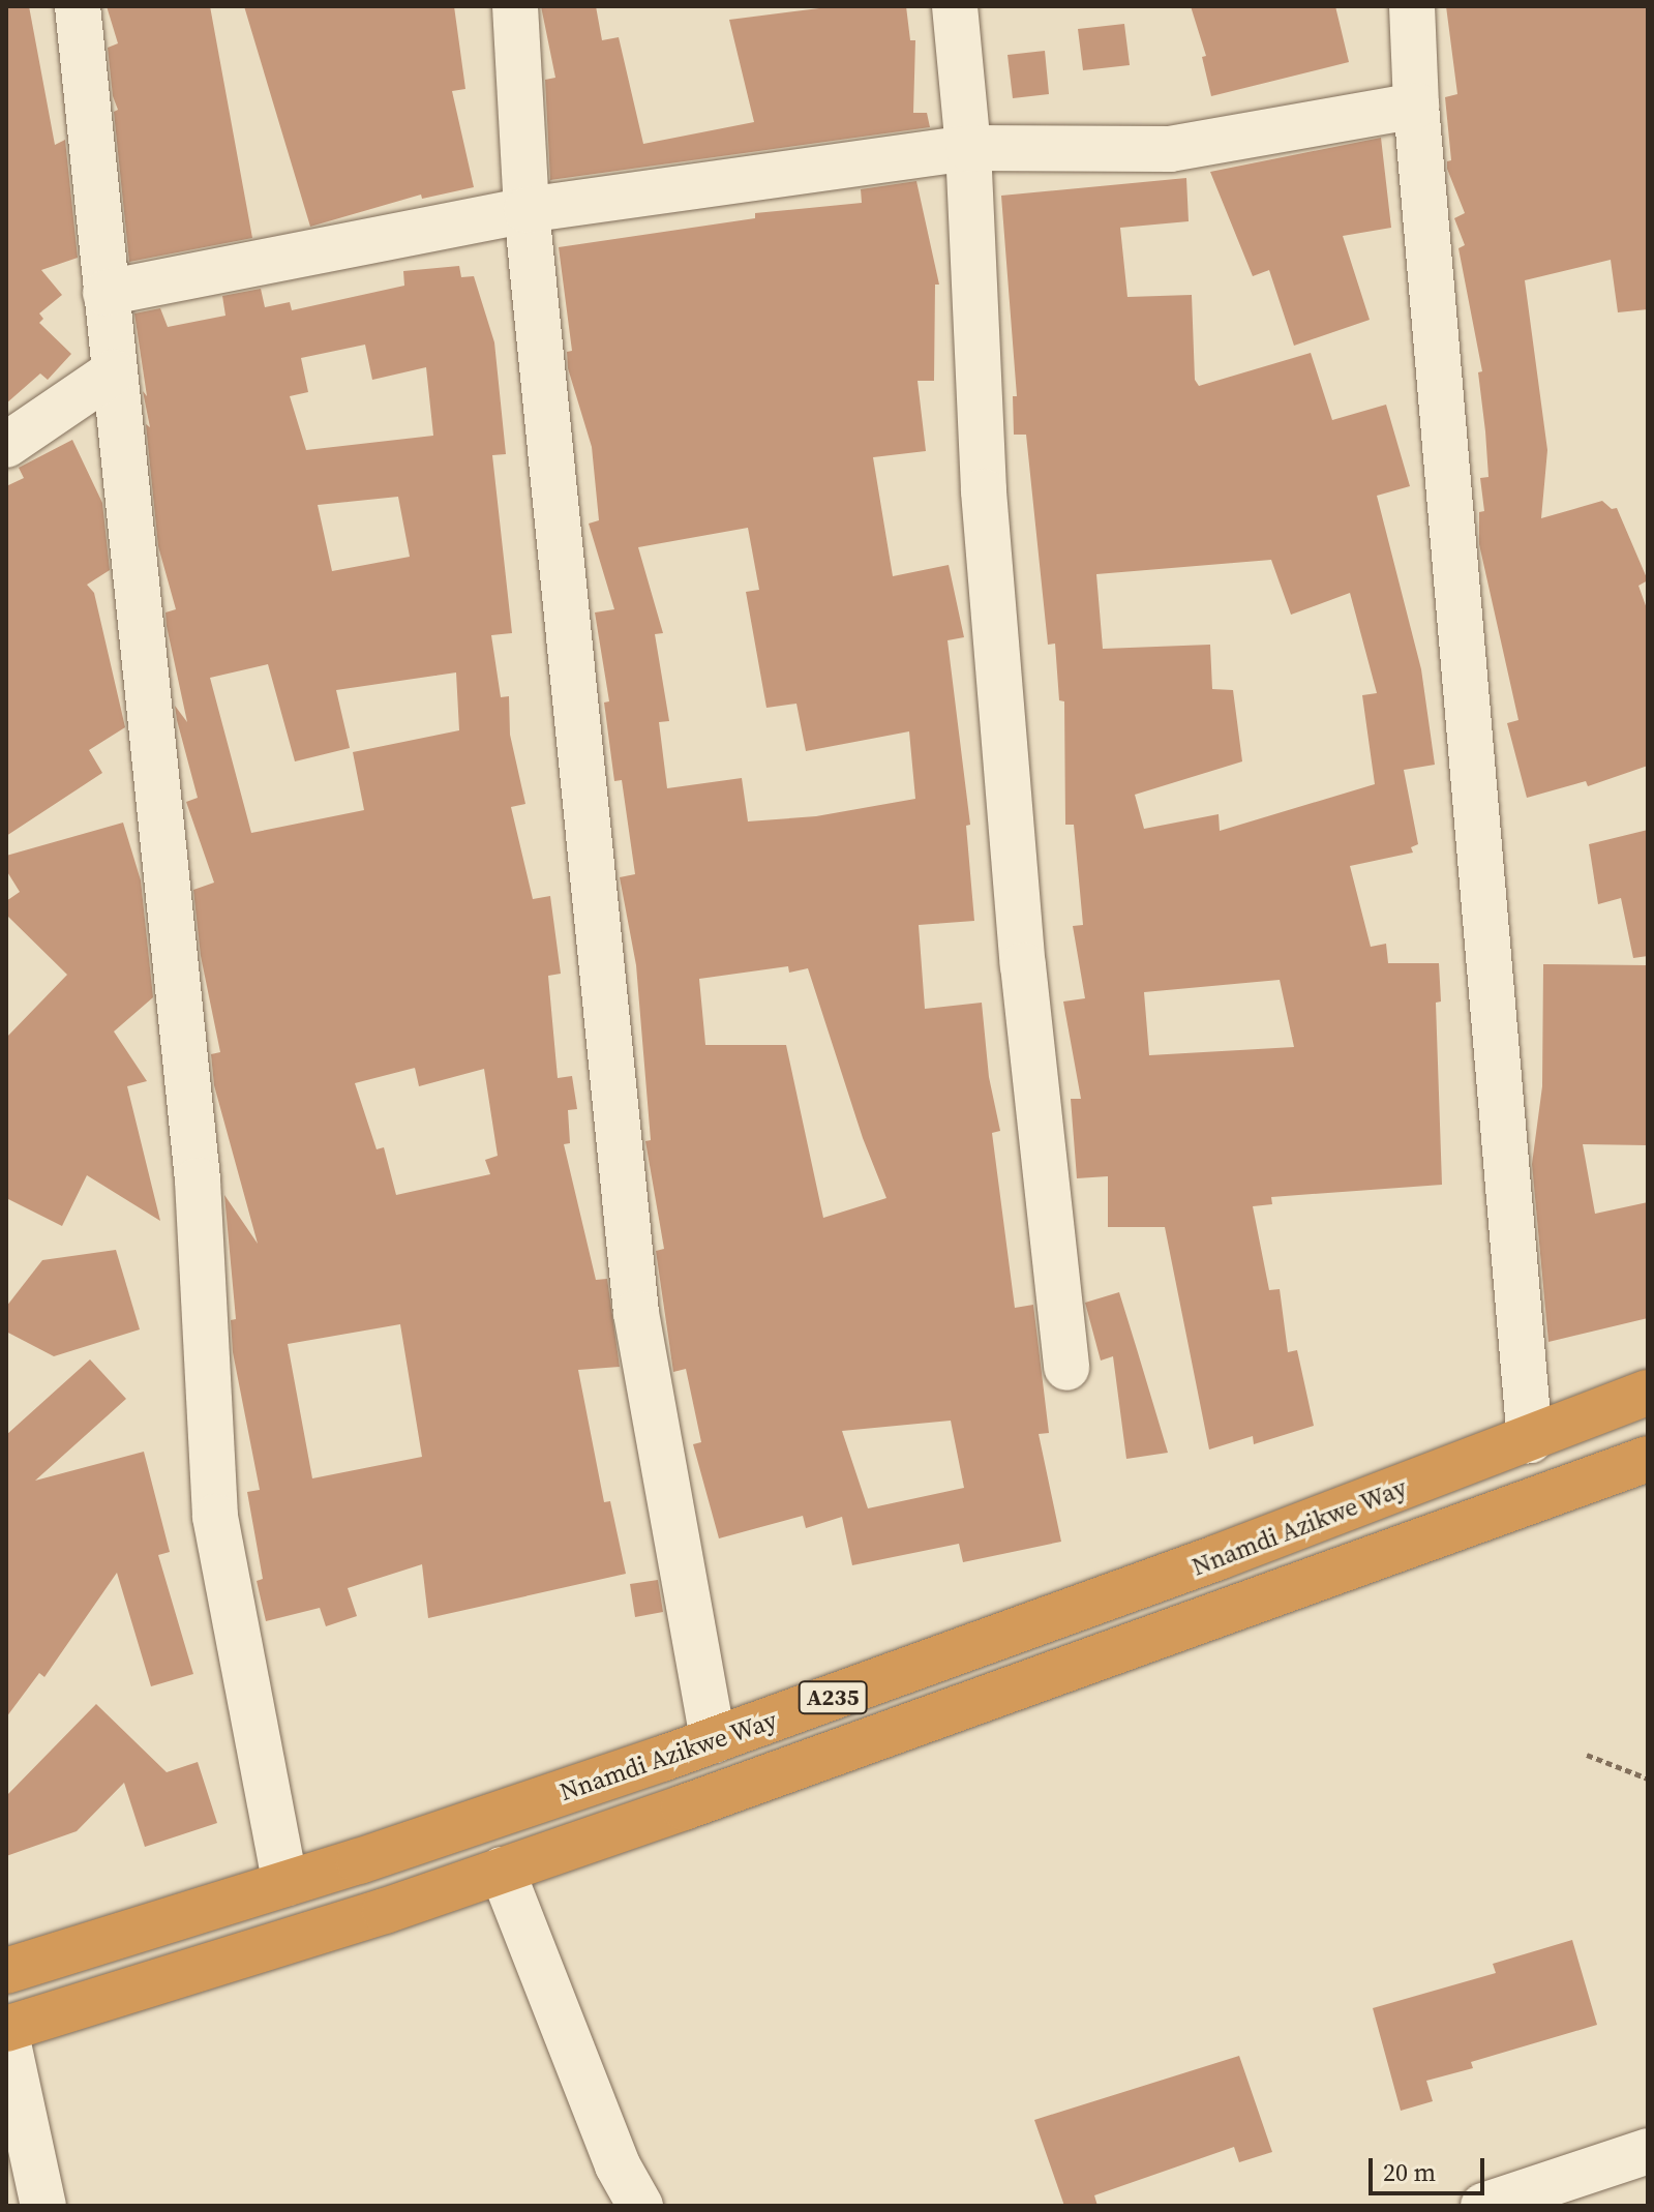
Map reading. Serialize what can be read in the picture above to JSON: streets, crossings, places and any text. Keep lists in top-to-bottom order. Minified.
{"streets":{"highway":["Nnamdi Azikwe Way","A235"]},"scale_bar":"20 m"}
